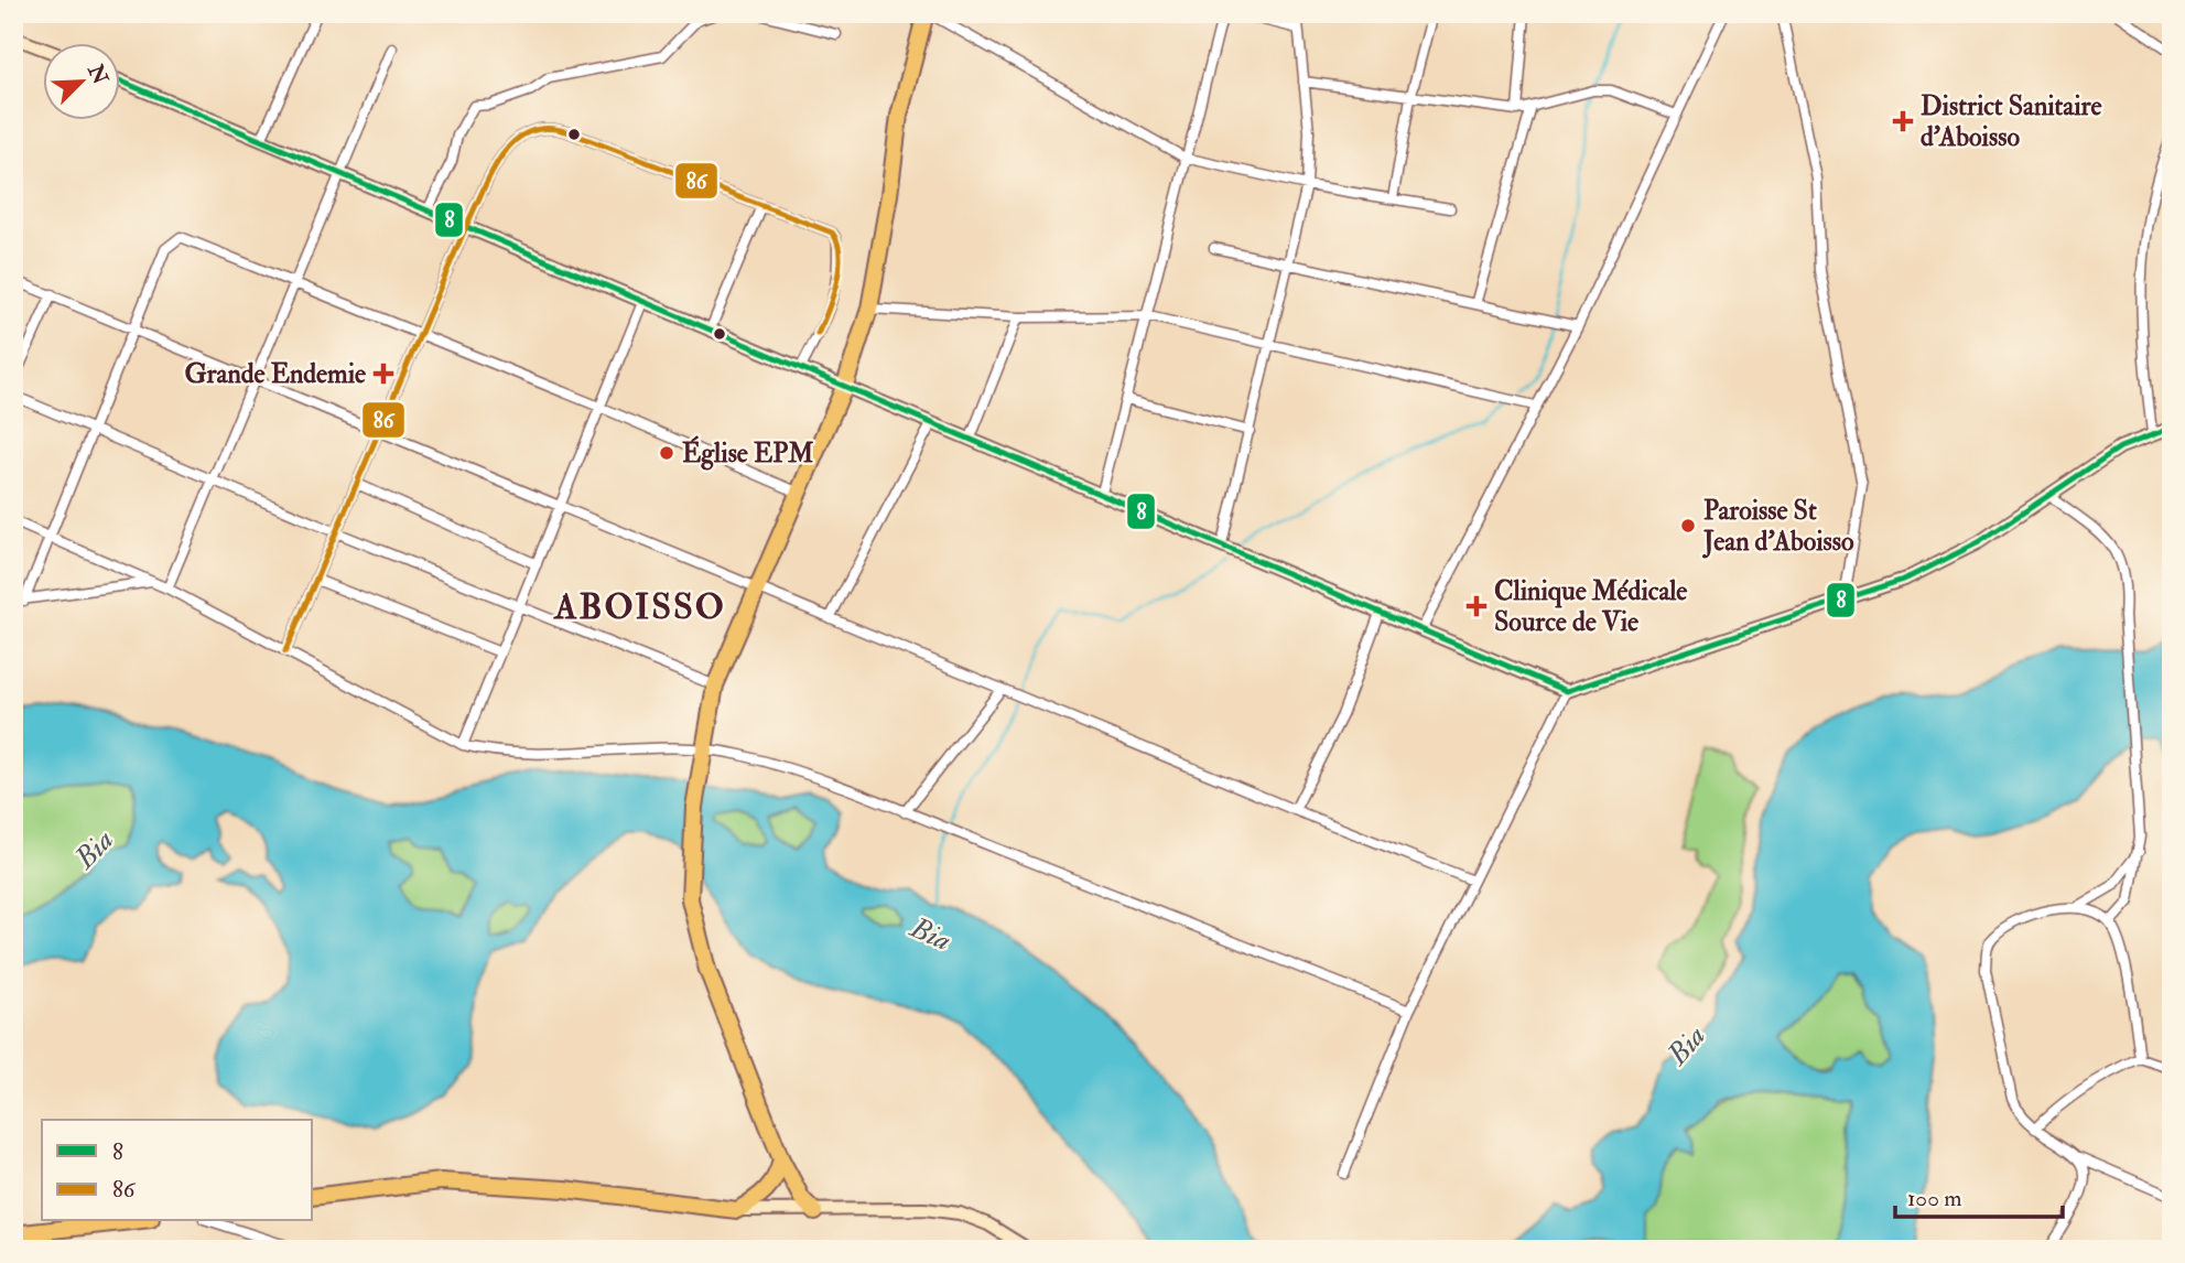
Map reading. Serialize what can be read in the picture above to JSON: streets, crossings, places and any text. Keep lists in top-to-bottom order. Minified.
{"districts":["ABOISSO"],"water":["Bia"],"places":{"health":["District Sanitaire d'Aboisso","Grande Endemie","Clinique Médicale Source de Vie"],"other":["Église EPM","Paroisse St Jean d'Aboisso"]},"lines":["transit line 8","transit line 86"],"legend":["8","86"],"scale_bar":"100 m","north":"top right"}
